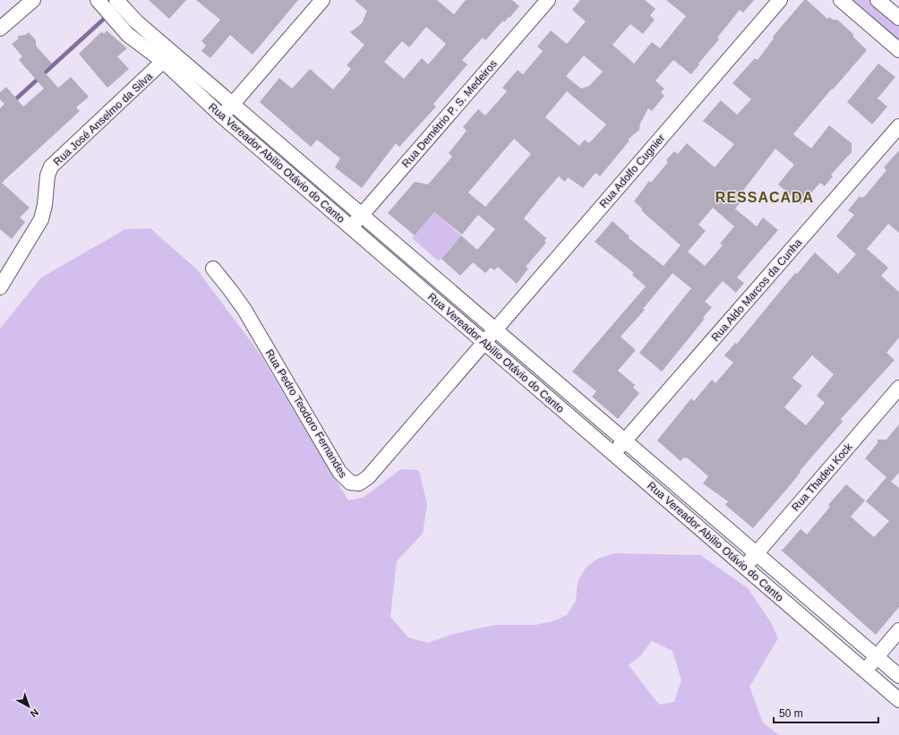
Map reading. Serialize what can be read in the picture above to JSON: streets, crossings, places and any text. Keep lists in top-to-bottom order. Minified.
{"streets":{"street":["Rua Demétrio P. S. Medeiros","Rua José Anselmo da Silva","Rua Vereador Abílio Otávio do Canto","Rua Adolfo Cugnier","Rua Aldo Marcos da Cunha","Rua Pedro Teodoro Fernandes","Rua Thadeu Kock"]},"crossings":[["Rua Demétrio P. S. Medeiros","Rua Vereador Abílio Otávio do Canto"],["Rua José Anselmo da Silva","Rua Vereador Abílio Otávio do Canto"],["Rua Vereador Abílio Otávio do Canto","Rua Adolfo Cugnier"],["Rua Vereador Abílio Otávio do Canto","Rua Aldo Marcos da Cunha"],["Rua Vereador Abílio Otávio do Canto","Rua Pedro Teodoro Fernandes"],["Rua Vereador Abílio Otávio do Canto","Rua Thadeu Kock"],["Rua Adolfo Cugnier","Rua Pedro Teodoro Fernandes"]],"districts":["RESSACADA"],"scale_bar":"50 m","north":"bottom right"}
